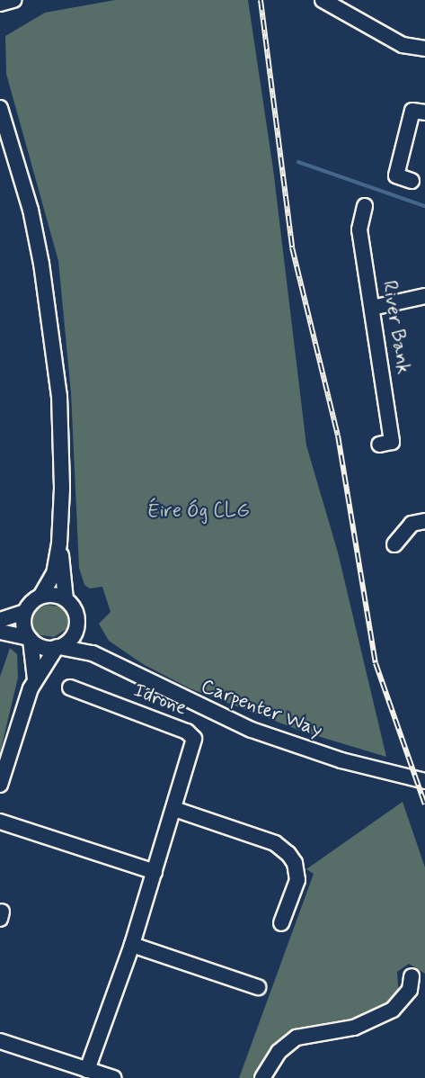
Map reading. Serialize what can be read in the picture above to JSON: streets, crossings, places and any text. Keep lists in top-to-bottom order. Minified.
{"streets":{"street":["River Bank","Idrone","Carpenter Way"]},"parks":["Éire Óg CLG"]}
